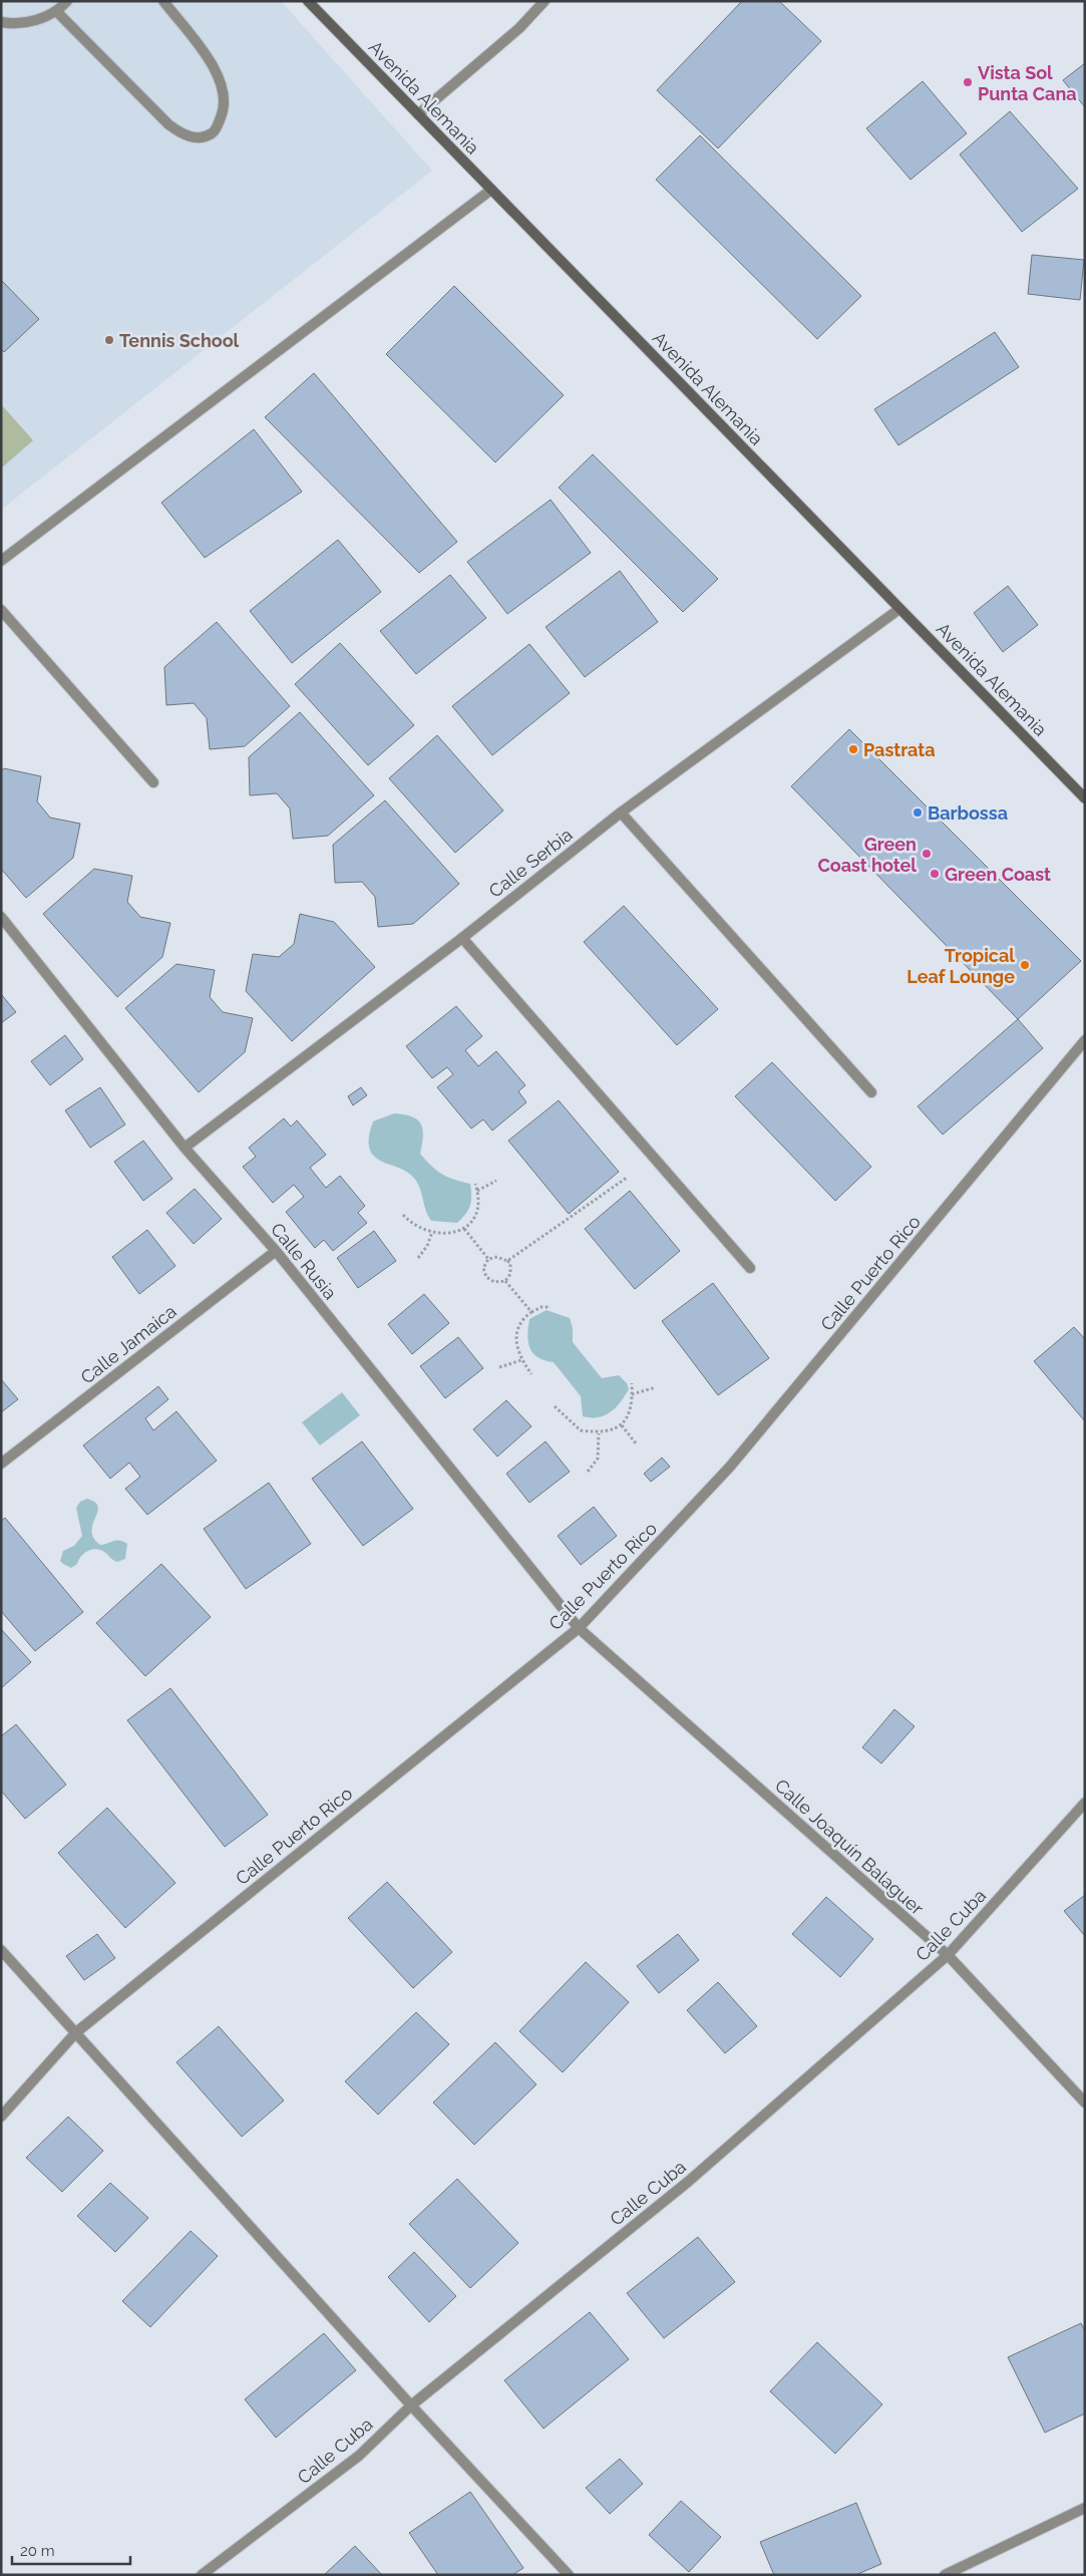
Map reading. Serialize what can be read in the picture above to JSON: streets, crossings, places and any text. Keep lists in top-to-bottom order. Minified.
{"streets":{"street":["Avenida Alemania","Calle Serbia","Calle Rusia","Calle Puerto Rico","Calle Jamaica","Calle Joaquín Balaguer","Calle Cuba"]},"crossings":[["Avenida Alemania","Calle Serbia"],["Calle Serbia","Calle Rusia"],["Calle Rusia","Calle Puerto Rico"],["Calle Rusia","Calle Jamaica"],["Calle Rusia","Calle Joaquín Balaguer"],["Calle Puerto Rico","Calle Joaquín Balaguer"],["Calle Joaquín Balaguer","Calle Cuba"]],"places":["Vista Sol Punta Cana","Tennis School","Pastrata","Barbossa","Green Coast hotel","Green Coast","Tropical Leaf Lounge"],"scale_bar":"20 m"}
